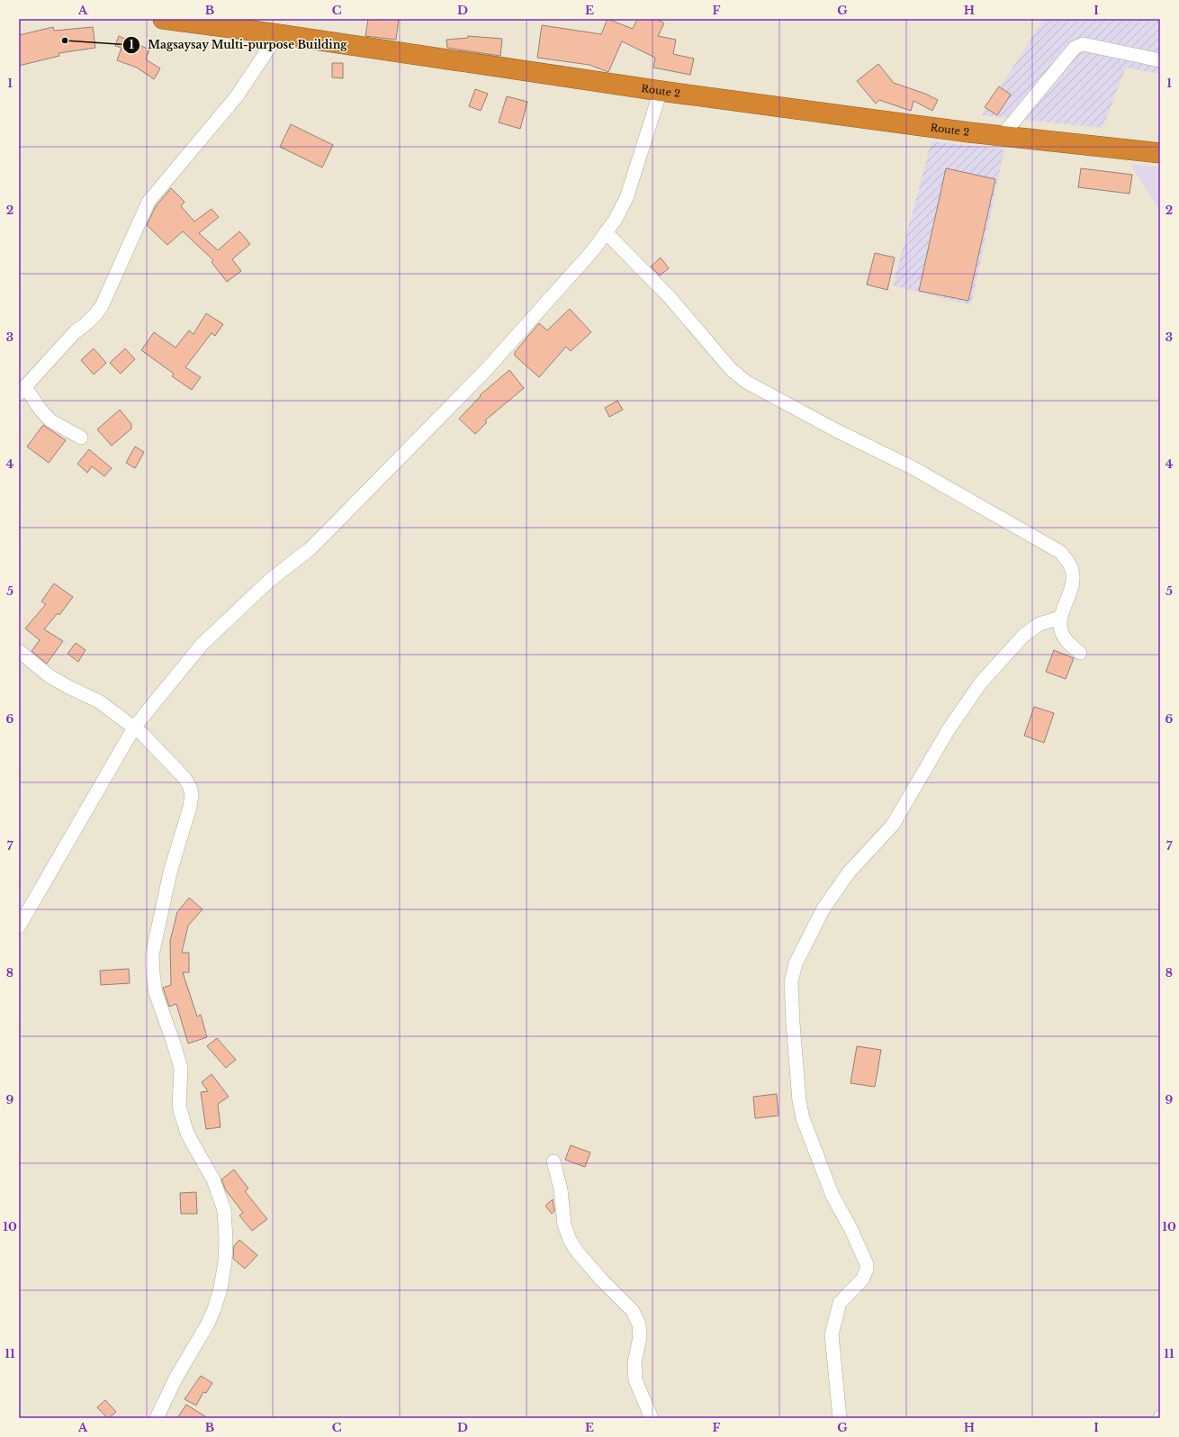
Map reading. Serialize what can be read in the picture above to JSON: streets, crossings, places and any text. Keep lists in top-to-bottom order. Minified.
{"streets":{"highway":["Route 2"]},"places":["Magsaysay Multi-purpose Building"],"grid":{"columns":["A","B","C","D","E","F","G","H","I"],"rows":["1","2","3","4","5","6","7","8","9","10","11"]}}
